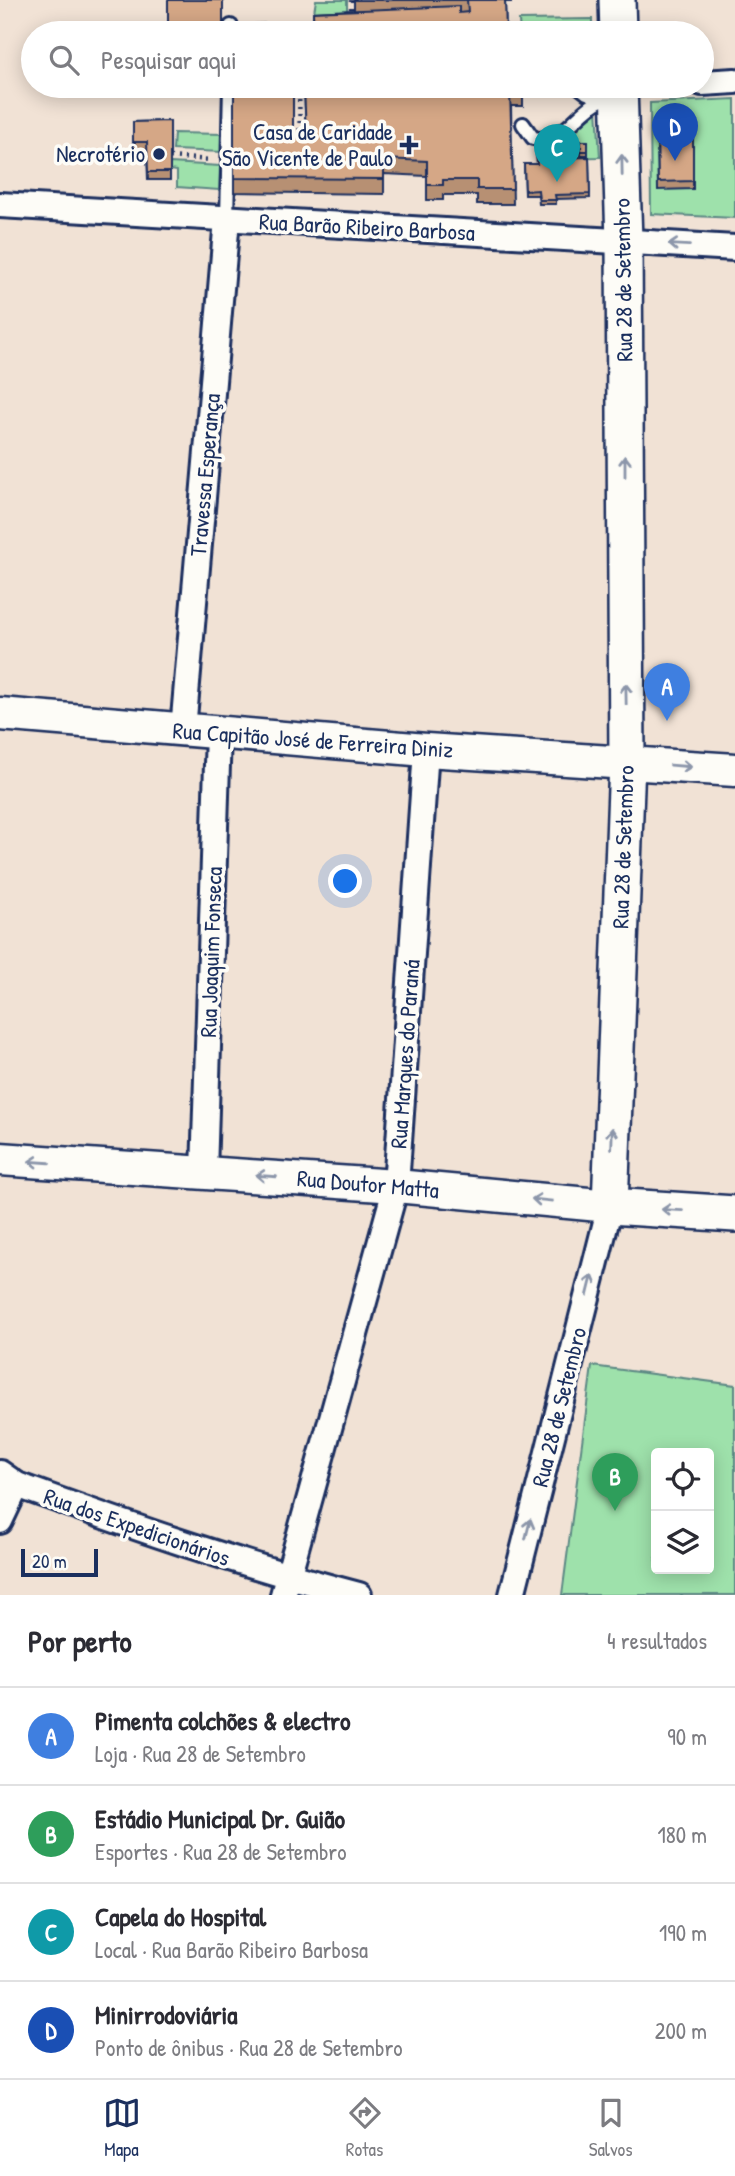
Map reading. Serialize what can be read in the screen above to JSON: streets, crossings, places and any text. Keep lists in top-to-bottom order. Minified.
{"streets":{"main road":["Rua 28 de Setembro","Rua Doutor Matta"],"street":["Rua Barão Ribeiro Barbosa","Travessa Esperança","Rua Capitão José de Ferreira Diniz","Rua Joaquim Fonseca","Rua Marques do Paraná","Rua dos Expedicionários"]},"crossings":[["Rua Barão Ribeiro Barbosa","Rua 28 de Setembro"],["Rua Barão Ribeiro Barbosa","Travessa Esperança"],["Rua 28 de Setembro","Rua Capitão José de Ferreira Diniz"],["Rua 28 de Setembro","Rua Doutor Matta"],["Travessa Esperança","Rua Capitão José de Ferreira Diniz"],["Rua Capitão José de Ferreira Diniz","Rua Joaquim Fonseca"],["Rua Capitão José de Ferreira Diniz","Rua Marques do Paraná"],["Rua Joaquim Fonseca","Rua Doutor Matta"],["Rua Marques do Paraná","Rua Doutor Matta"],["Rua Marques do Paraná","Rua dos Expedicionários"]],"one_way":["Rua 28 de Setembro","Rua Doutor Matta"],"places":{"health":["Casa de Caridade São Vicente de Paulo"],"other":["Necrotério"]},"scale_bar":"20 m","page":{"search":"Pesquisar aqui","pins":["D","C","A","B"],"scale":"20 m","heading":["Por perto","4 resultados"],"list":[{"mark":"A","name":"Pimenta colchões & electro","note":"Loja · Rua 28 de Setembro","value":"90 m"},{"mark":"B","name":"Estádio Municipal Dr. Guião","note":"Esportes · Rua 28 de Setembro","value":"180 m"},{"mark":"C","name":"Capela do Hospital","note":"Local · Rua Barão Ribeiro Barbosa","value":"190 m"},{"mark":"D","name":"Minirrodoviária","note":"Ponto de ônibus · Rua 28 de Setembro","value":"200 m"}],"nav":["Mapa","Rotas","Salvos"]}}
